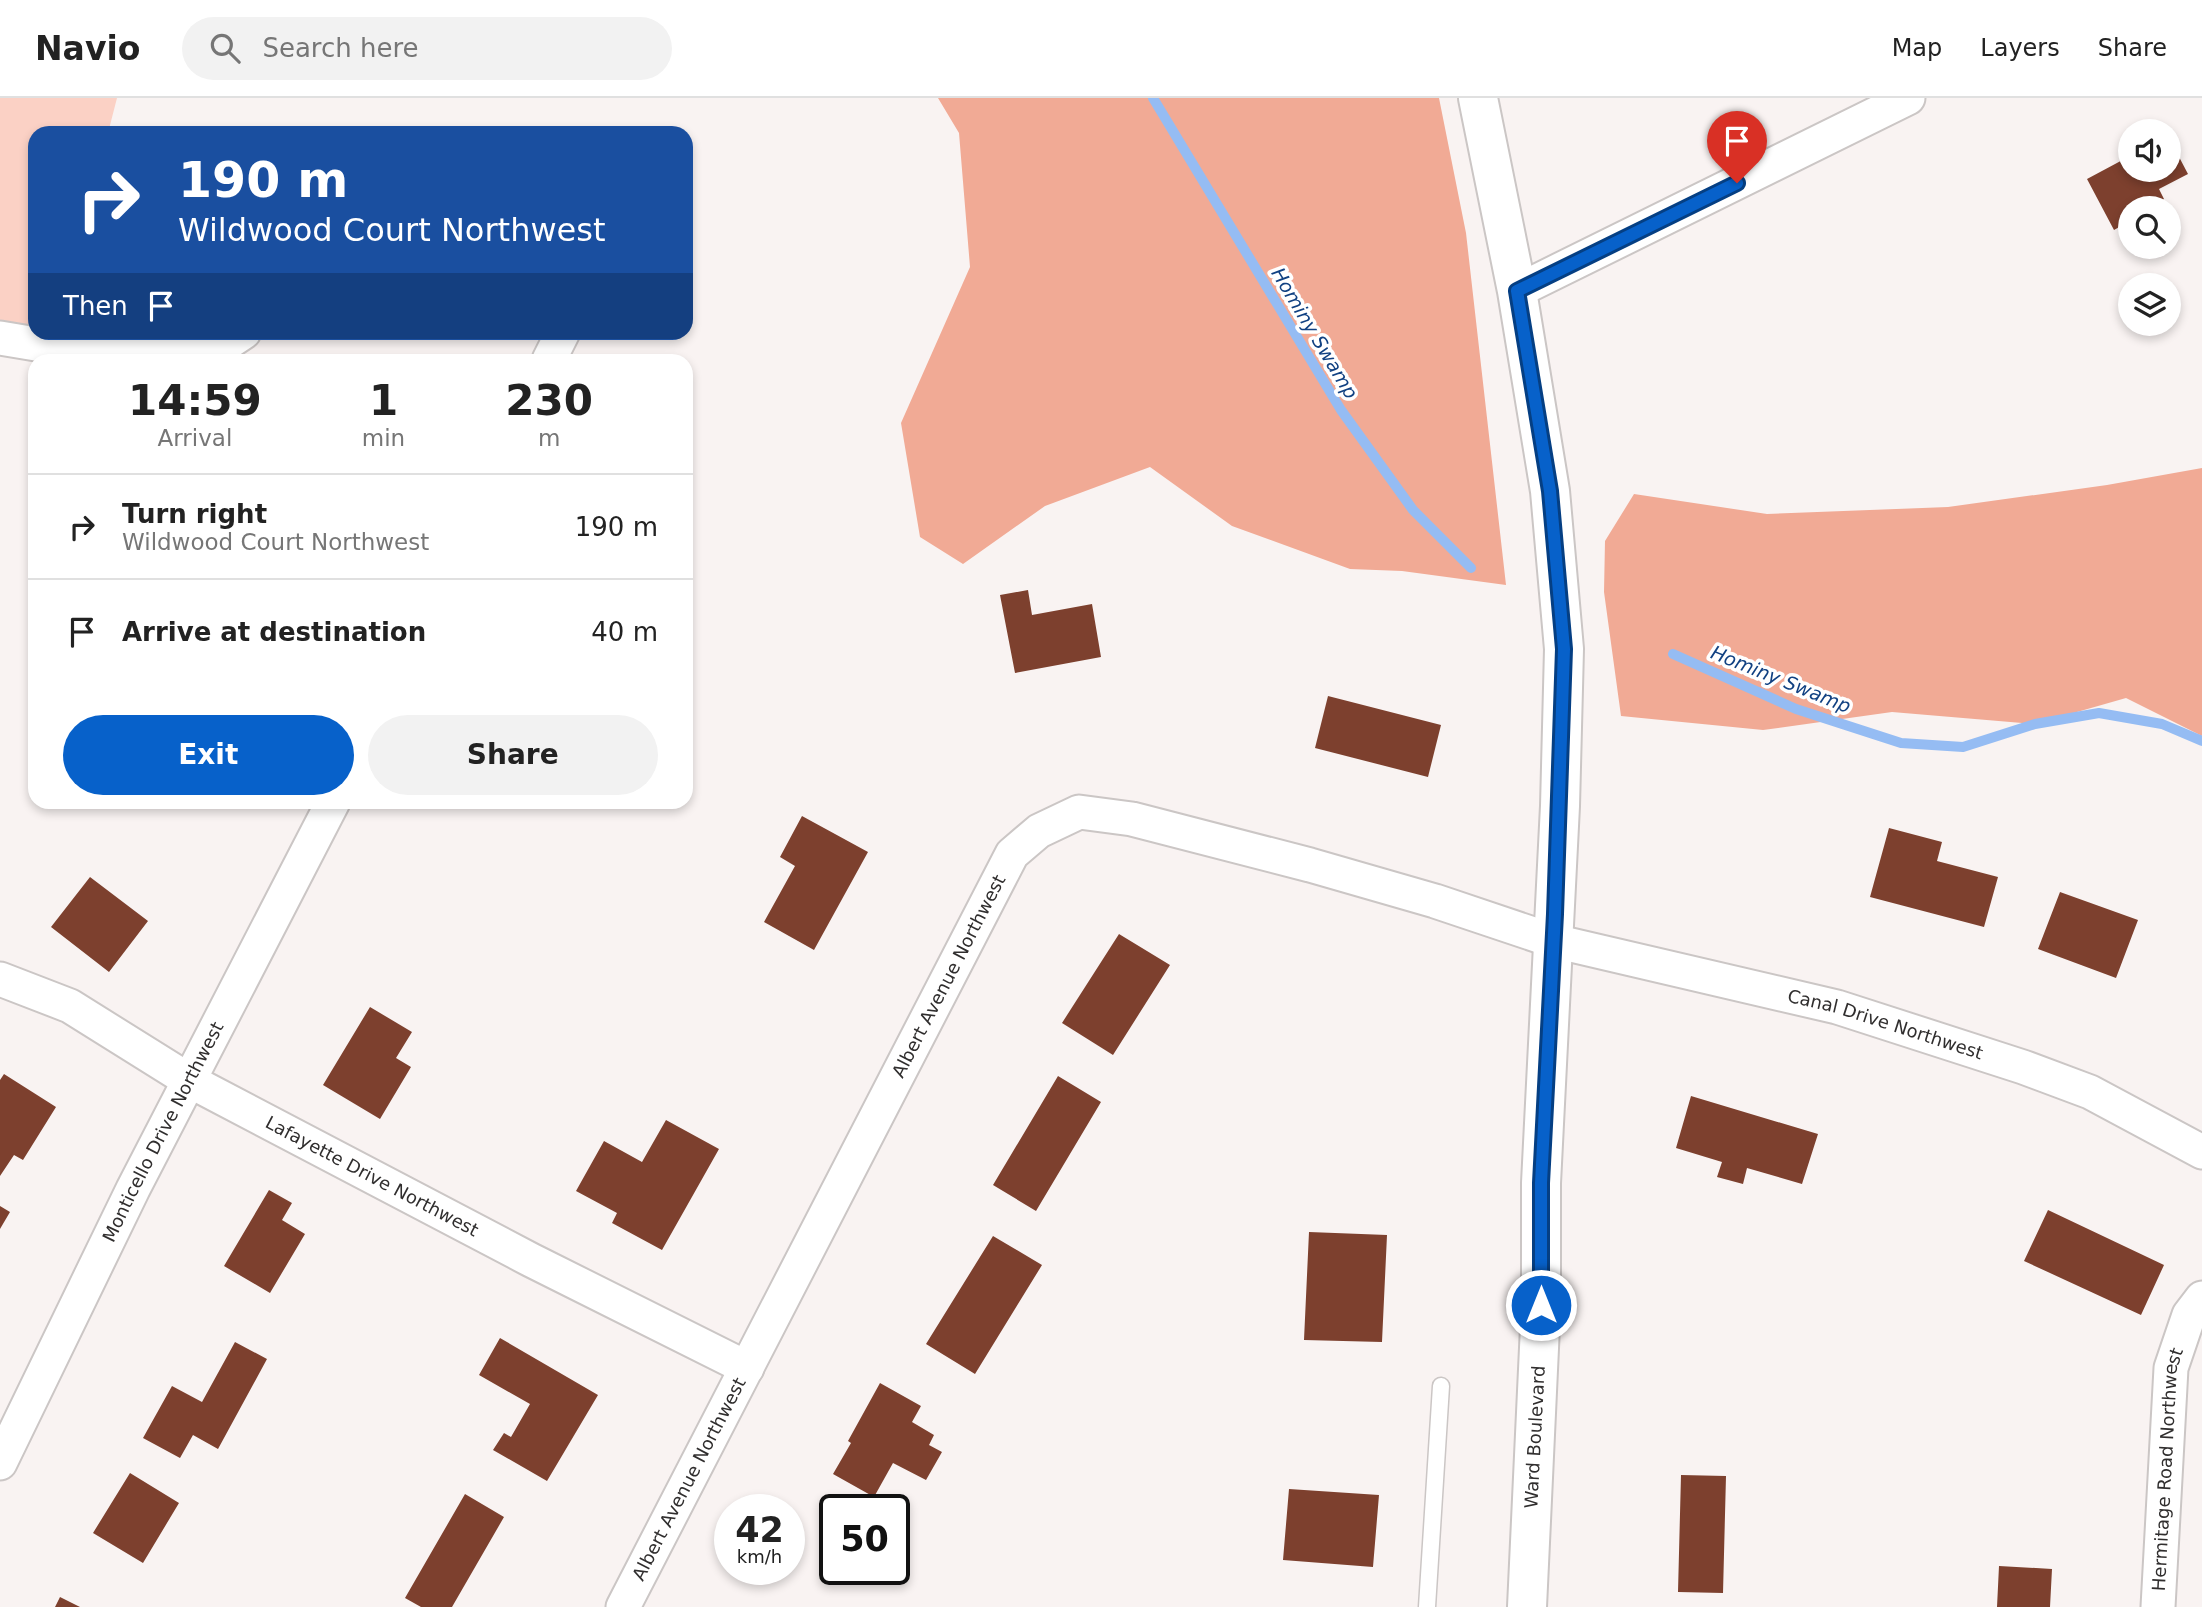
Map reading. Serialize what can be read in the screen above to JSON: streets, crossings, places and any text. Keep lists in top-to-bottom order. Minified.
{"streets":{"main road":["Ward Boulevard"],"street":["Albert Avenue Northwest","Canal Drive Northwest","Monticello Drive Northwest","Lafayette Drive Northwest","Hermitage Road Northwest"]},"crossings":[["Albert Avenue Northwest","Canal Drive Northwest"],["Albert Avenue Northwest","Lafayette Drive Northwest"],["Albert Avenue Northwest","Ward Boulevard"],["Canal Drive Northwest","Ward Boulevard"],["Monticello Drive Northwest","Lafayette Drive Northwest"]],"water":["Hominy Swamp"],"page":{"header":"Navio","search":"Search here","nav":["Map","Layers","Share"],"turn":["190 m","Wildwood Court Northwest"],"then":"Then","eta":["14:59","Arrival","1","min","230","m"],"list":[{"name":"Turn right","note":"Wildwood Court Northwest","value":"190 m"},{"name":"Arrive at destination","value":"40 m"}],"buttons":["Exit","Share"],"speed":"42 km/h","limit":"50"}}
